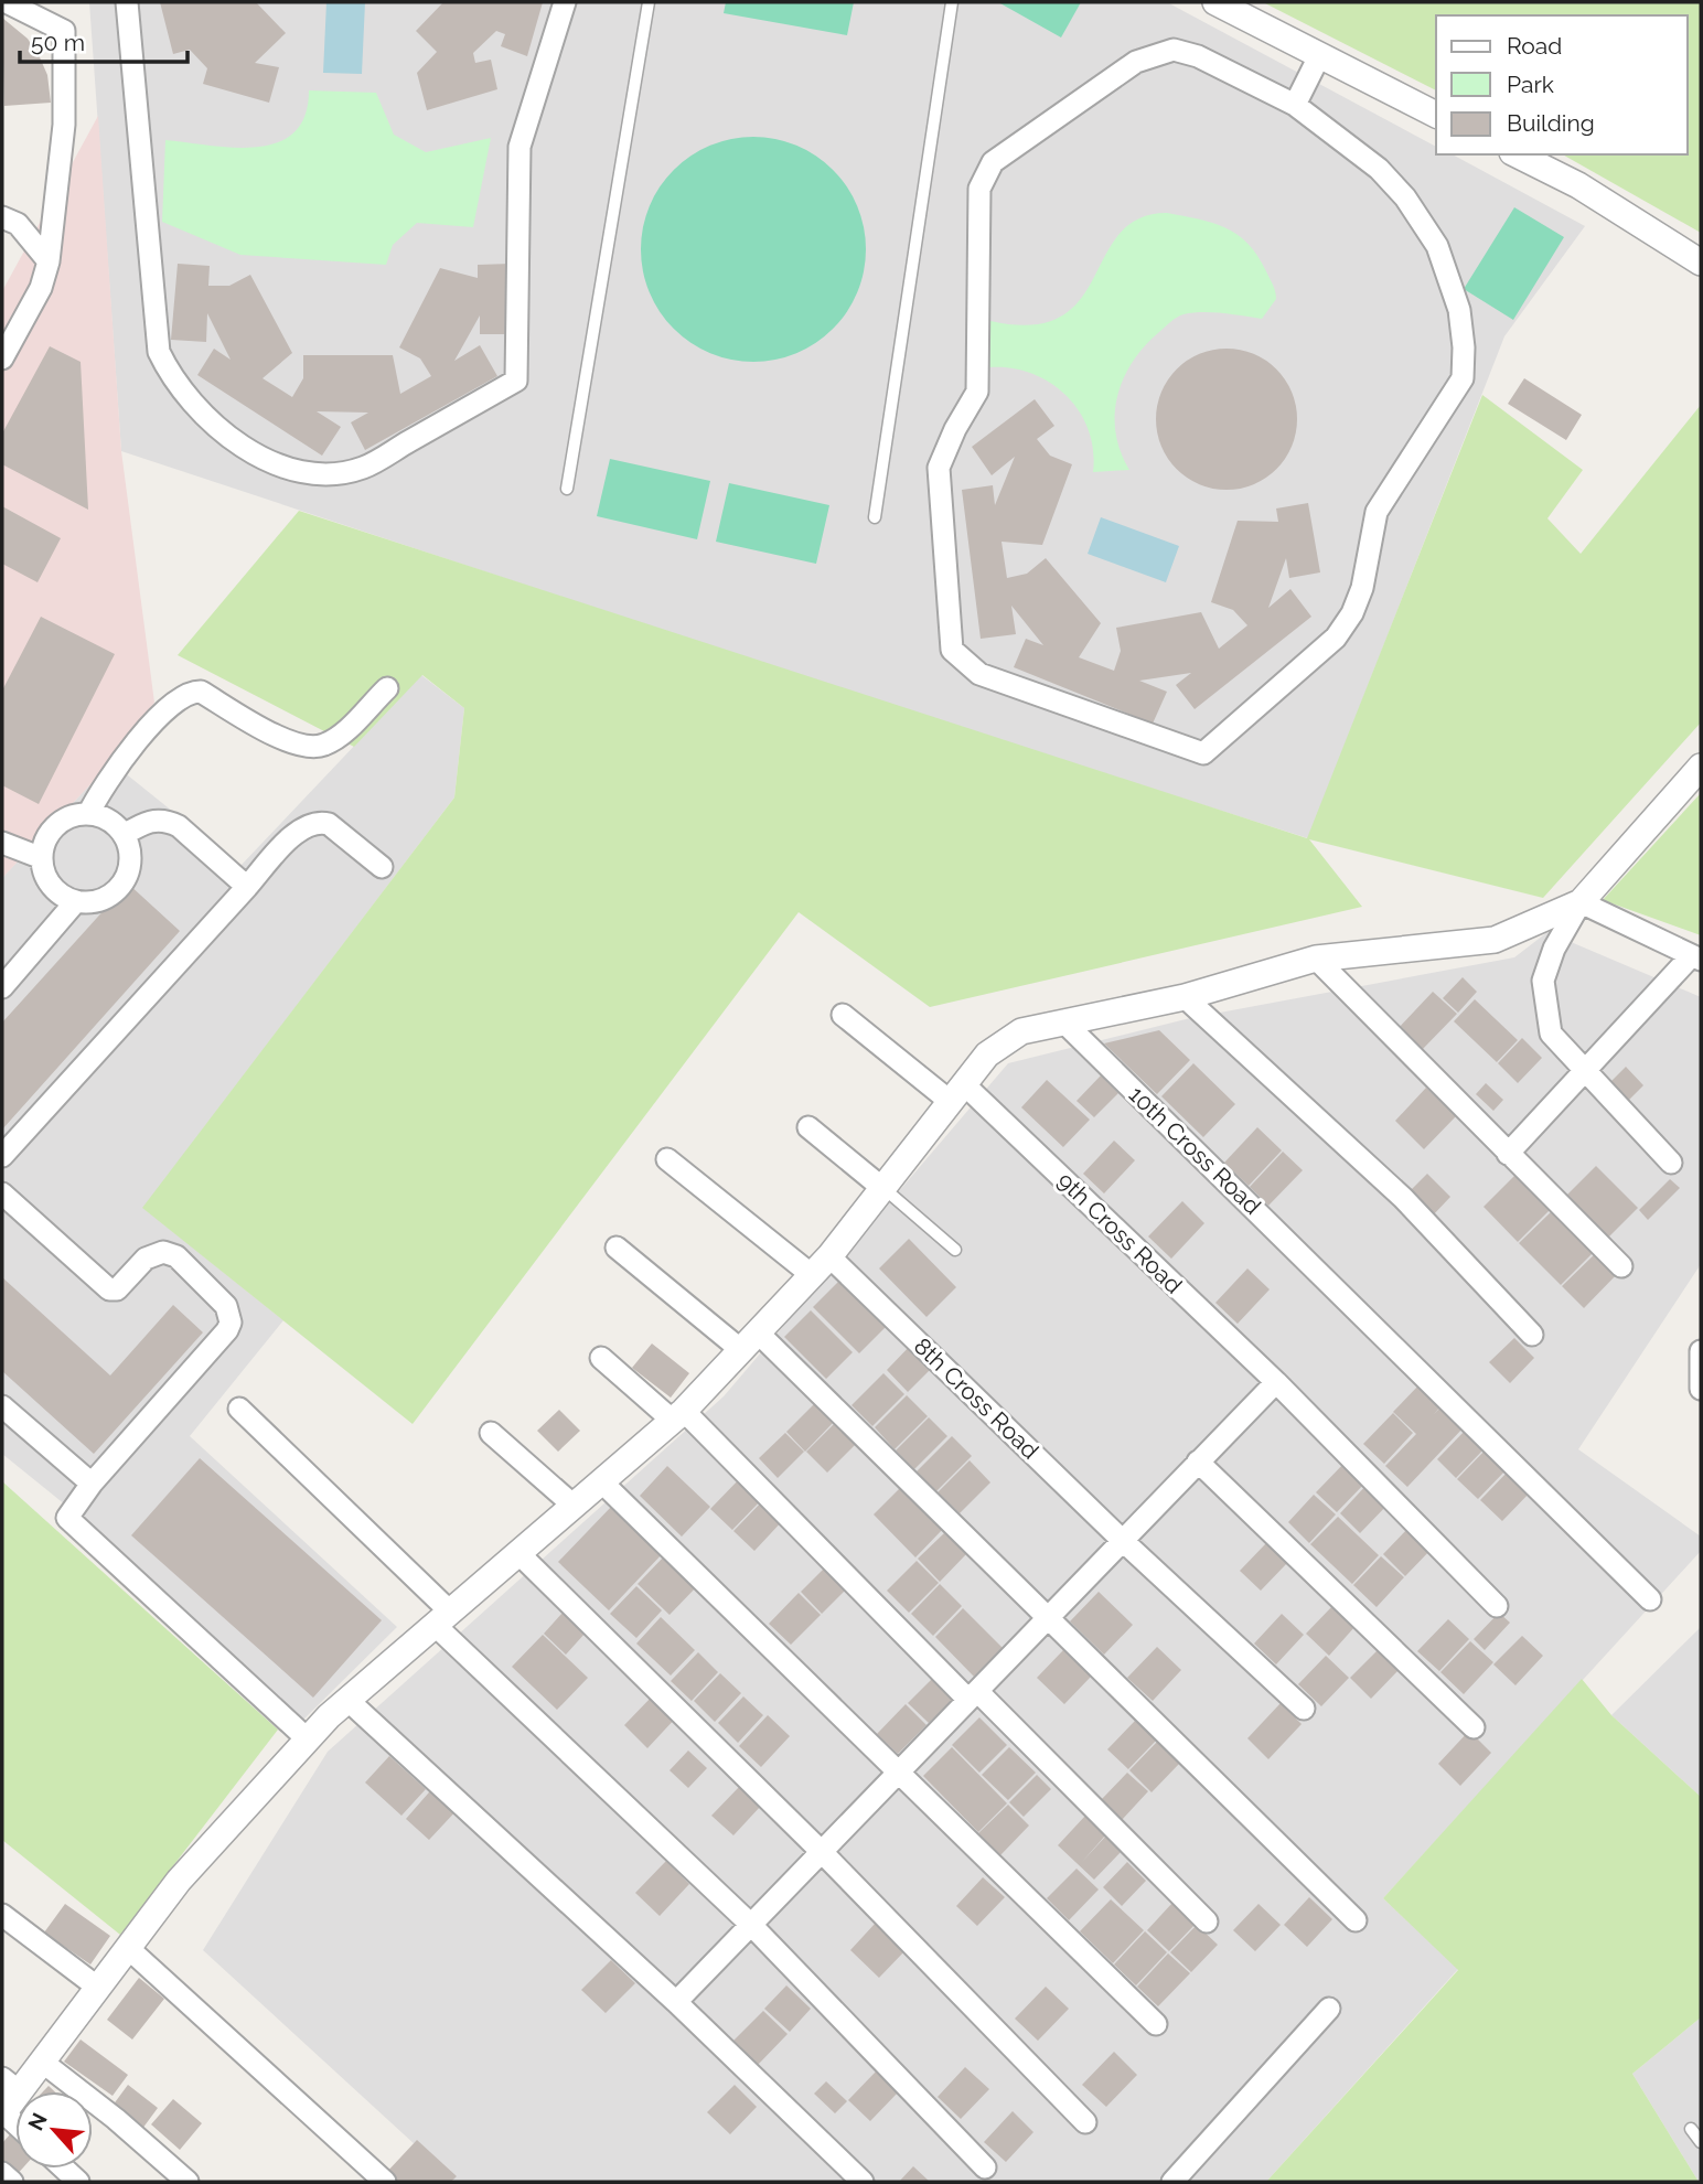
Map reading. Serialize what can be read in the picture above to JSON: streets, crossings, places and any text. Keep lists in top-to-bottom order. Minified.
{"streets":{"street":["10th Cross Road","9th Cross Road","8th Cross Road"]},"legend":["Road","Park","Building"],"scale_bar":"50 m","north":"top left"}
